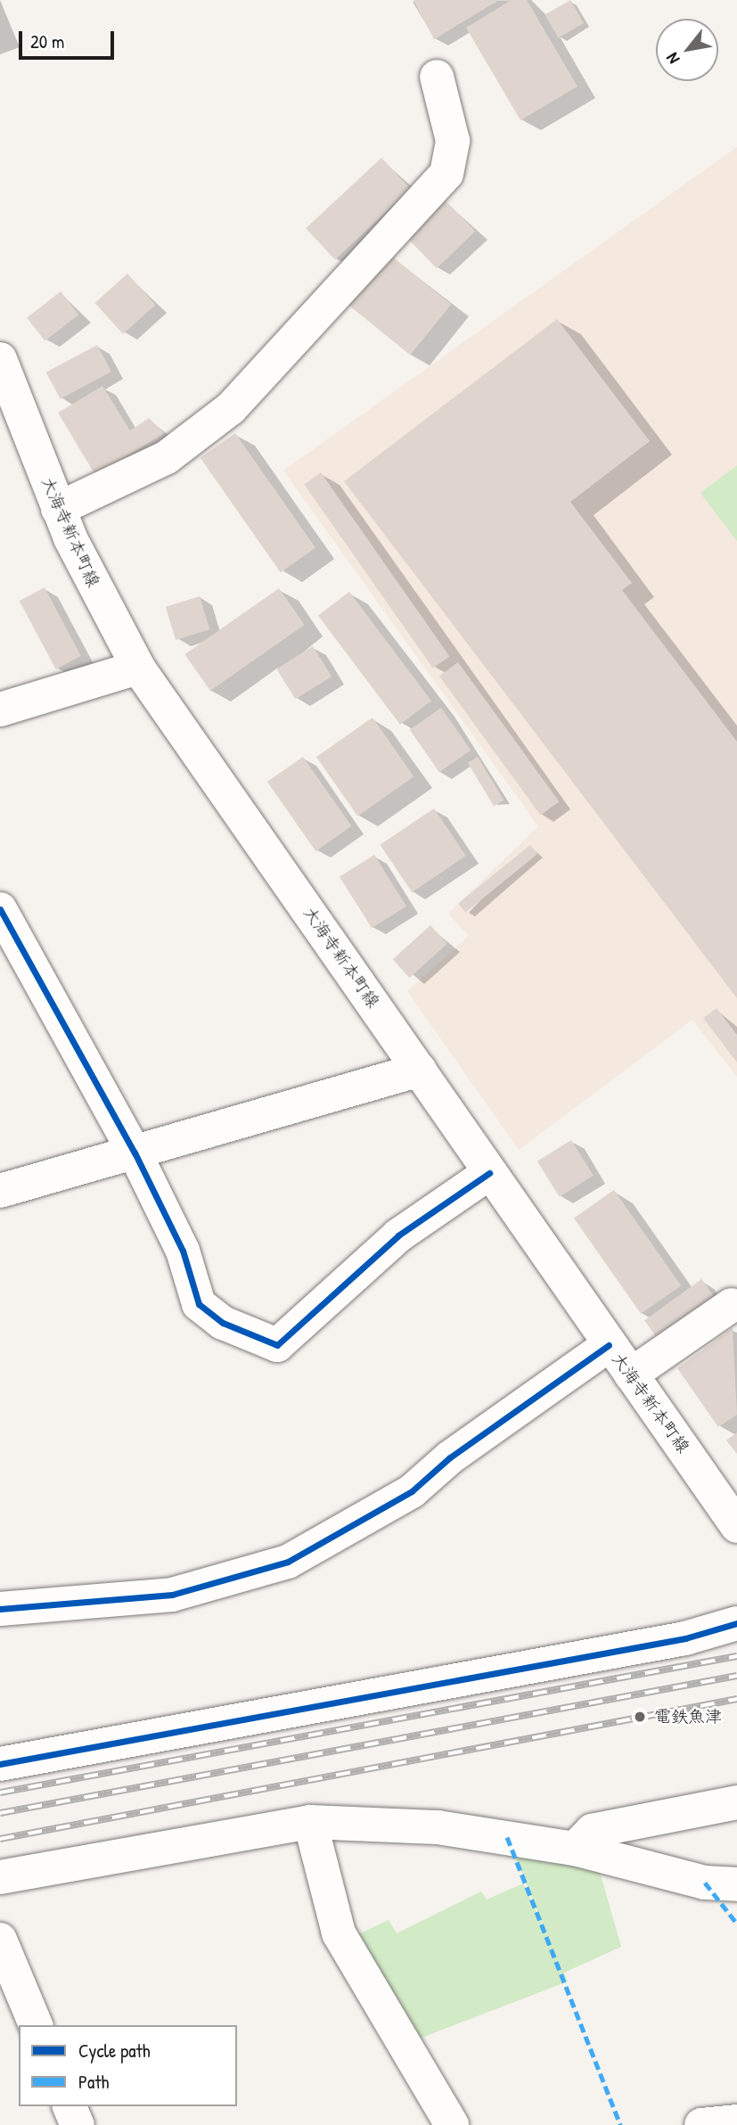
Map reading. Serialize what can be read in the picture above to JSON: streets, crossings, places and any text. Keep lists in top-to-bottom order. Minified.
{"streets":{"street":["大海寺新本町線"]},"places":["電鉄魚津"],"legend":["Cycle path","Path"],"scale_bar":"20 m","north":"bottom left"}
